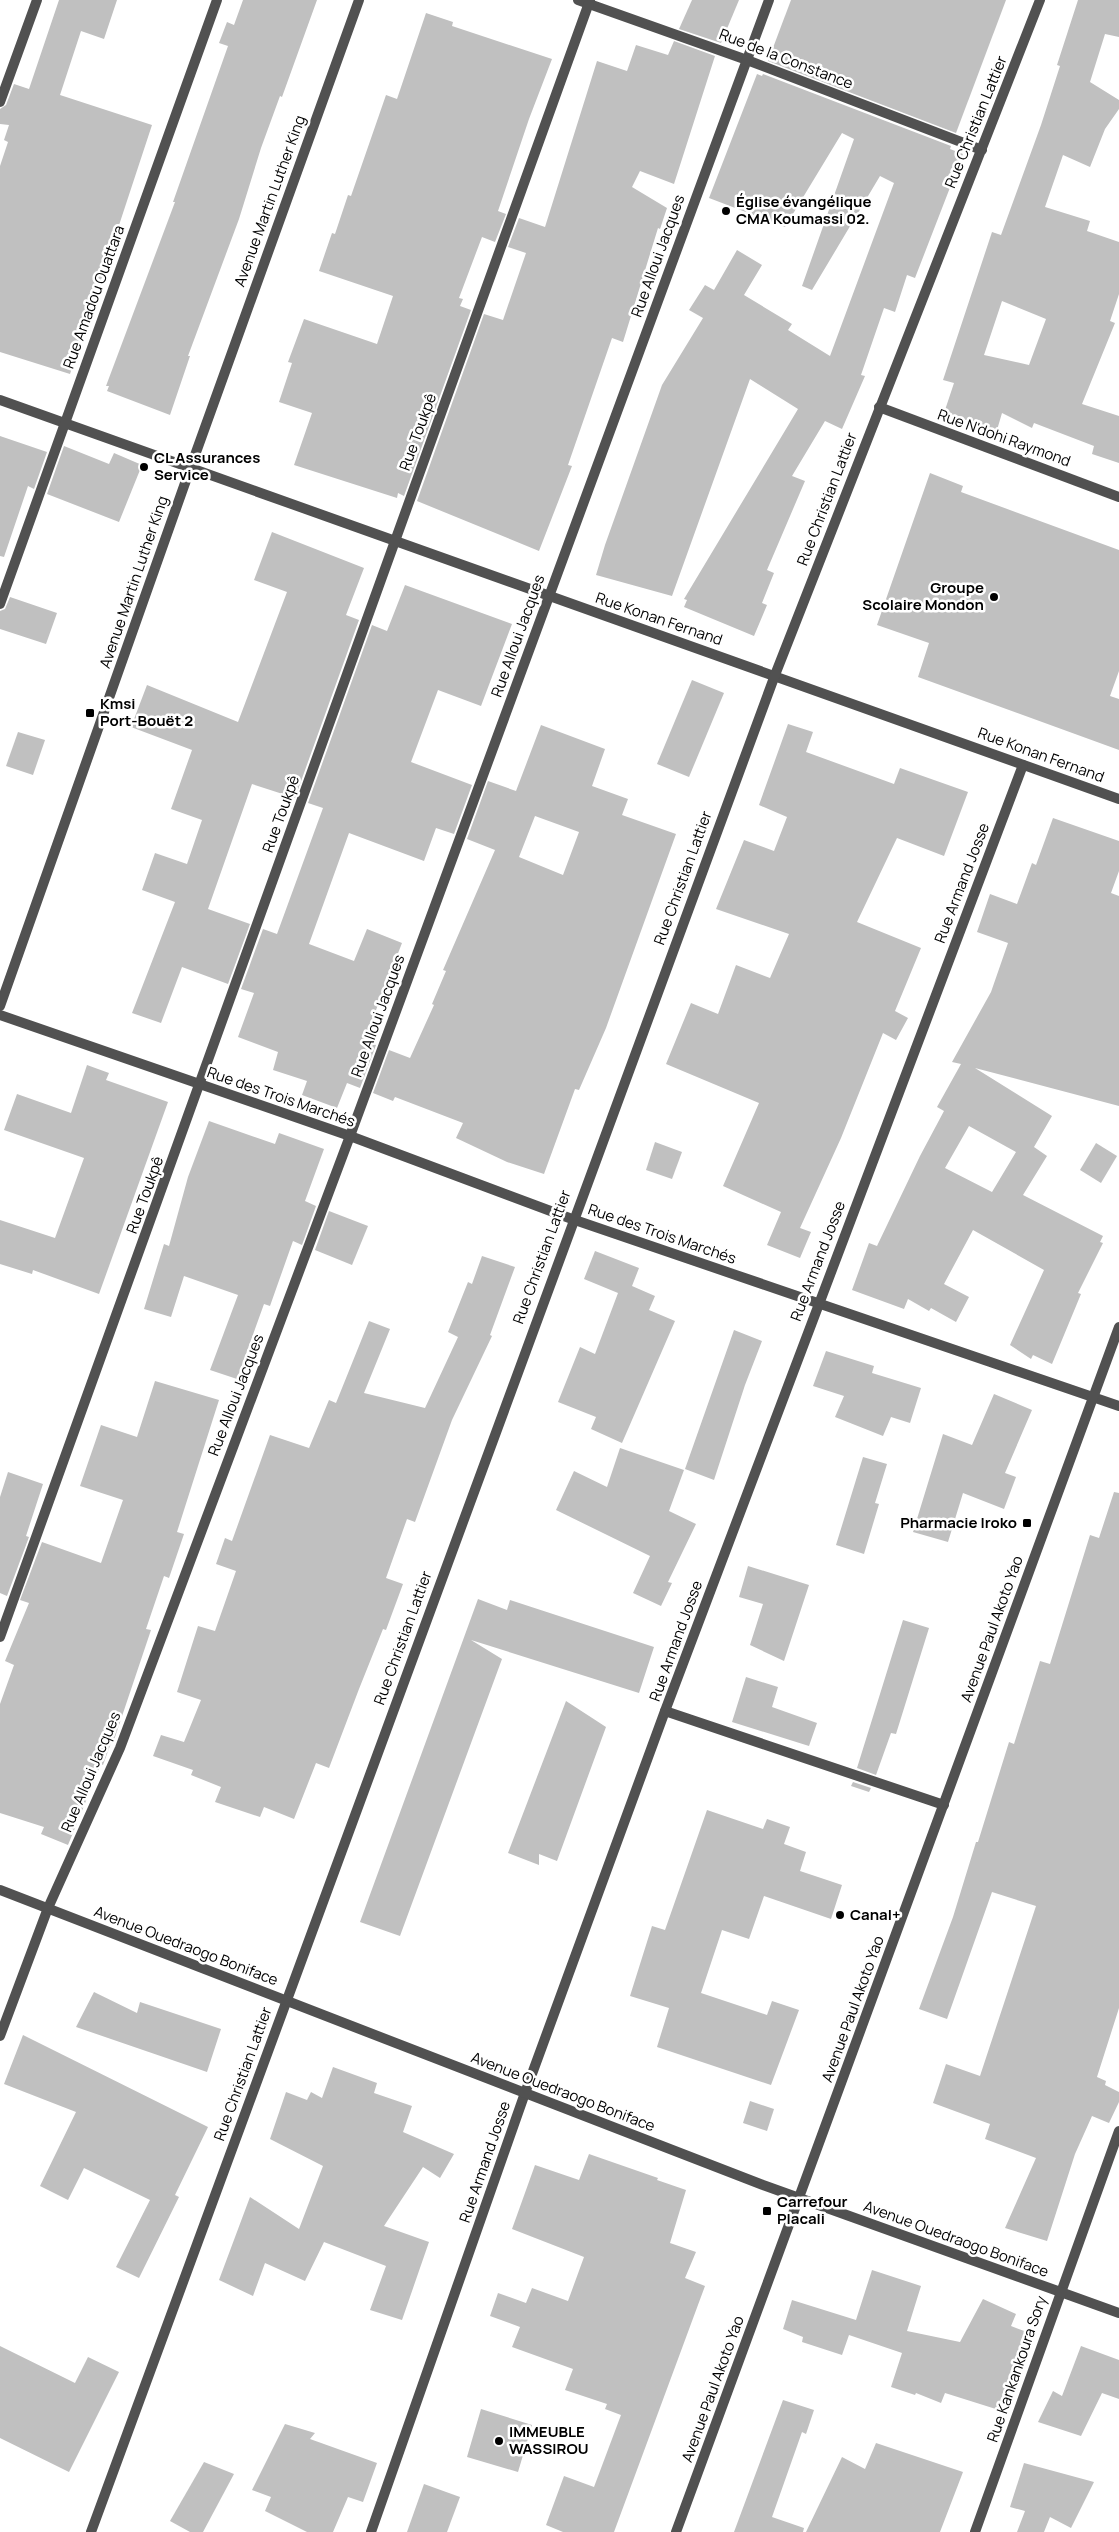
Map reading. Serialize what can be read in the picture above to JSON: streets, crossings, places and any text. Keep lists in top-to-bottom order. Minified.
{"streets":{"street":["Rue de la Constance","Rue Christian Lattier","Avenue Martin Luther King","Rue Alloui Jacques","Rue Amadou Ouattara","Rue Toukpê","Rue N'dohi Raymond","Rue Konan Fernand","Rue Armand Josse","Rue des Trois Marchés","Avenue Paul Akoto Yao","Avenue Ouedraogo Boniface","Rue Kankankoura Sory"]},"crossings":[["Rue de la Constance","Rue Christian Lattier"],["Rue de la Constance","Rue Alloui Jacques"],["Rue de la Constance","Rue Toukpê"],["Rue Christian Lattier","Rue N'dohi Raymond"],["Rue Christian Lattier","Rue Konan Fernand"],["Rue Christian Lattier","Rue des Trois Marchés"],["Rue Christian Lattier","Avenue Ouedraogo Boniface"],["Avenue Martin Luther King","Rue Konan Fernand"],["Rue Alloui Jacques","Rue Konan Fernand"],["Rue Alloui Jacques","Rue des Trois Marchés"],["Rue Alloui Jacques","Avenue Ouedraogo Boniface"],["Rue Amadou Ouattara","Rue Konan Fernand"],["Rue Toukpê","Rue Konan Fernand"],["Rue Toukpê","Rue des Trois Marchés"],["Rue Konan Fernand","Rue Armand Josse"],["Rue Armand Josse","Rue des Trois Marchés"],["Rue Armand Josse","Avenue Ouedraogo Boniface"],["Rue des Trois Marchés","Avenue Paul Akoto Yao"],["Avenue Paul Akoto Yao","Avenue Ouedraogo Boniface"],["Avenue Ouedraogo Boniface","Rue Kankankoura Sory"]],"places":{"other":["Église évangélique CMA Koumassi 02.","CL Assurances Service","Groupe Scolaire Mondon","Canal+","IMMEUBLE WASSIROU"],"transit":["Kmsi Port-Bouët 2","Pharmacie Iroko","Carrefour Placali"]}}
